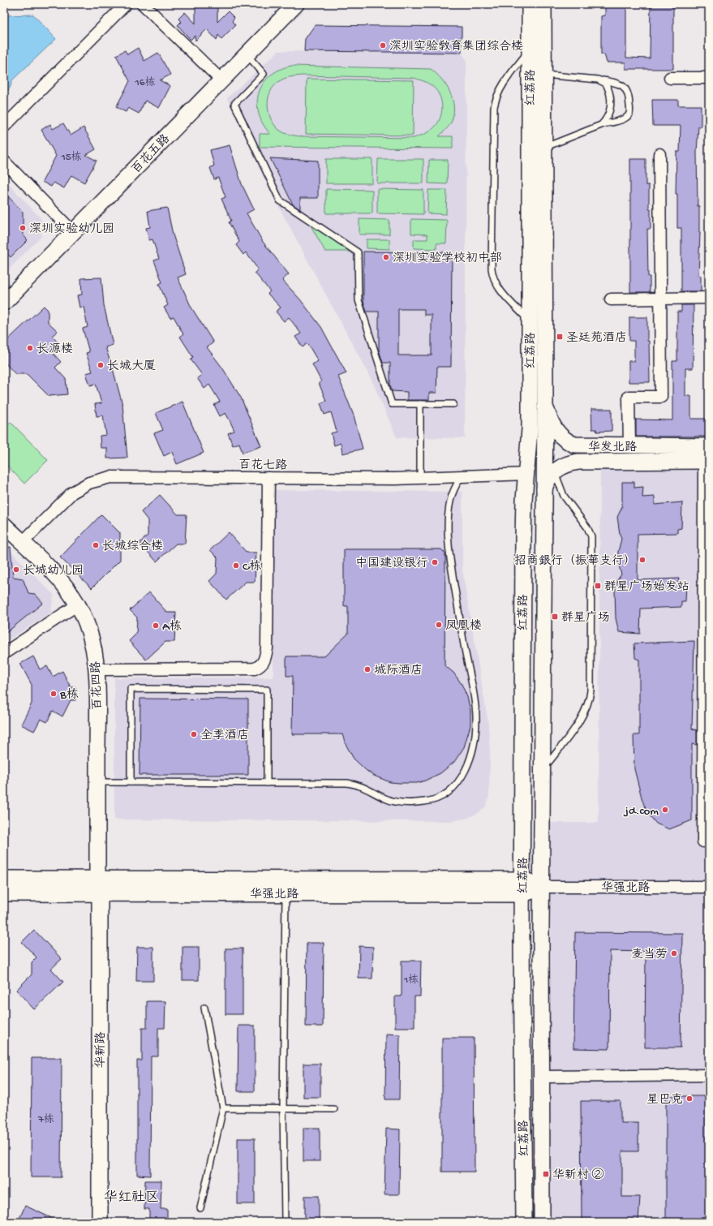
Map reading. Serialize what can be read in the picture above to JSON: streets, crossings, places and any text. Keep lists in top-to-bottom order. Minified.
{"streets":{"main road":["红荔路","百花五路","华发北路","百花四路","华强北路","华新路"],"street":["百花七路"]},"crossings":[["红荔路","华发北路"],["红荔路","百花七路"],["红荔路","华强北路"],["百花七路","百花四路"],["百花四路","华强北路"],["百花四路","华新路"],["华强北路","华新路"]],"districts":["华红社区"],"places":{"other":["深圳实验教育集团综合楼","深圳实验幼儿园","深圳实验学校初中部","长源楼","长城大厦","长城综合楼","招商銀行（振華支行）","中国建设银行","C栋","长城幼儿园","凤凰楼","A栋","城际酒店","B栋","全季酒店","jd.com","麦当劳","星巴克"],"transit":["圣廷苑酒店","群星广场始发站","群星广场","华新村 ②"]},"house_numbers":["16栋","15栋","1栋","7栋"]}
